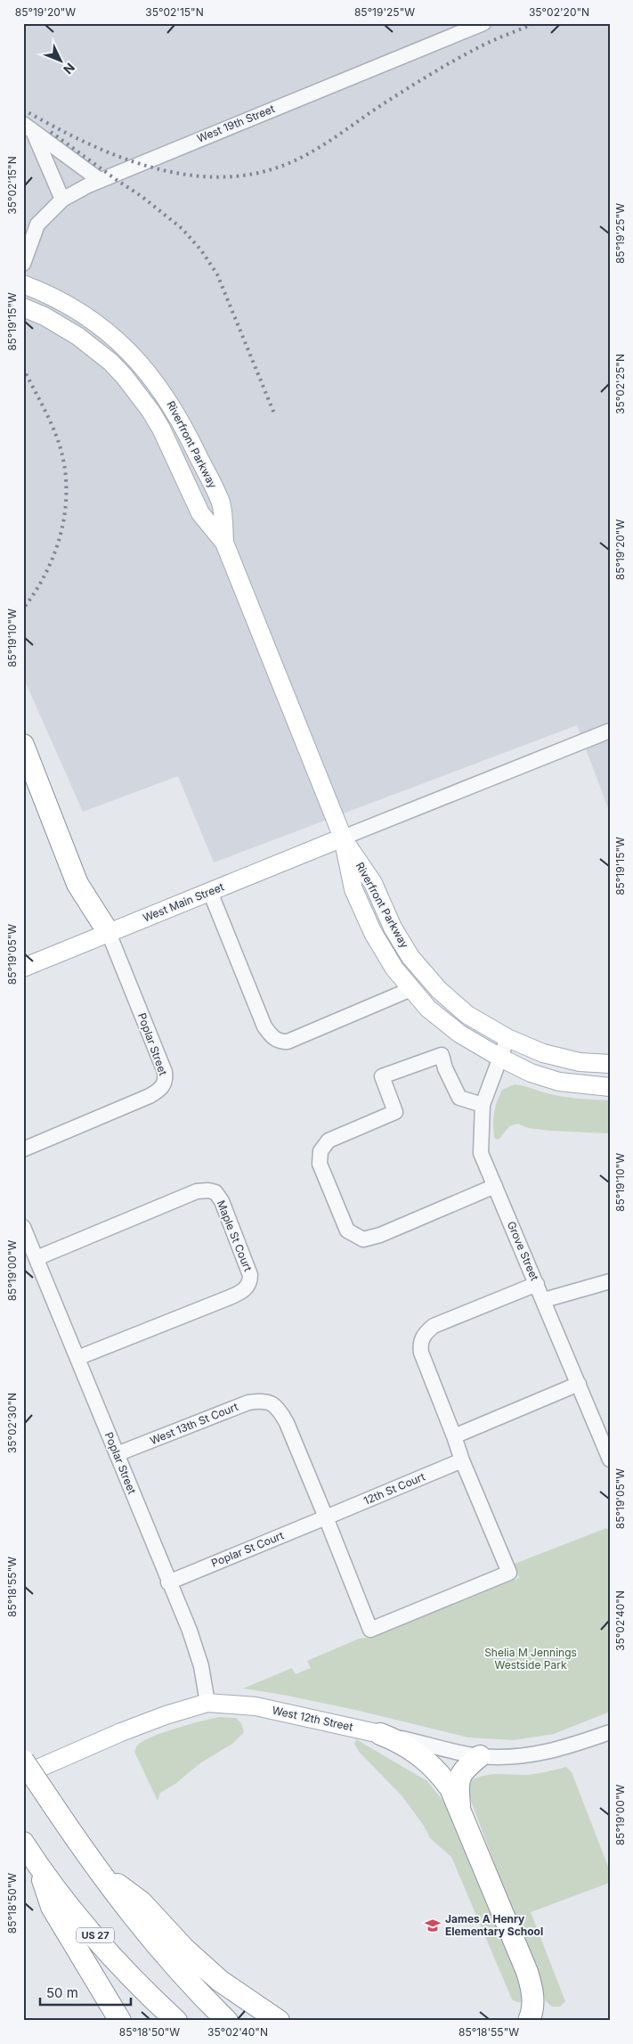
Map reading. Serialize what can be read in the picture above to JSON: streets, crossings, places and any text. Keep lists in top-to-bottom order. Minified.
{"streets":{"highway":["US 27"],"main road":["Riverfront Parkway","West Main Street","West 12th Street"],"street":["West 19th Street","Poplar Street","Maple St Court","Grove Street","West 13th St Court","12th St Court","Poplar St Court"]},"crossings":[["Riverfront Parkway","West Main Street"],["Riverfront Parkway","Grove Street"],["West Main Street","Poplar Street"],["Poplar Street","Maple St Court"],["Poplar Street","West 13th St Court"],["Poplar Street","Poplar St Court"],["Poplar Street","West 12th Street"],["West 13th St Court","12th St Court"],["West 13th St Court","Poplar St Court"],["12th St Court","Poplar St Court"]],"parks":["Shelia M Jennings Westside Park"],"places":{"school or university":["James A Henry Elementary School"]},"scale_bar":"50 m","north":"bottom right","coordinates":["85°19'20\"W","35°02'15\"N","85°19'25\"W","35°02'20\"N","85°19'15\"W","35°02'25\"N","85°19'10\"W","85°19'05\"W","85°19'00\"W","35°02'30\"N","85°18'55\"W","35°02'40\"N","85°18'50\"W"]}
